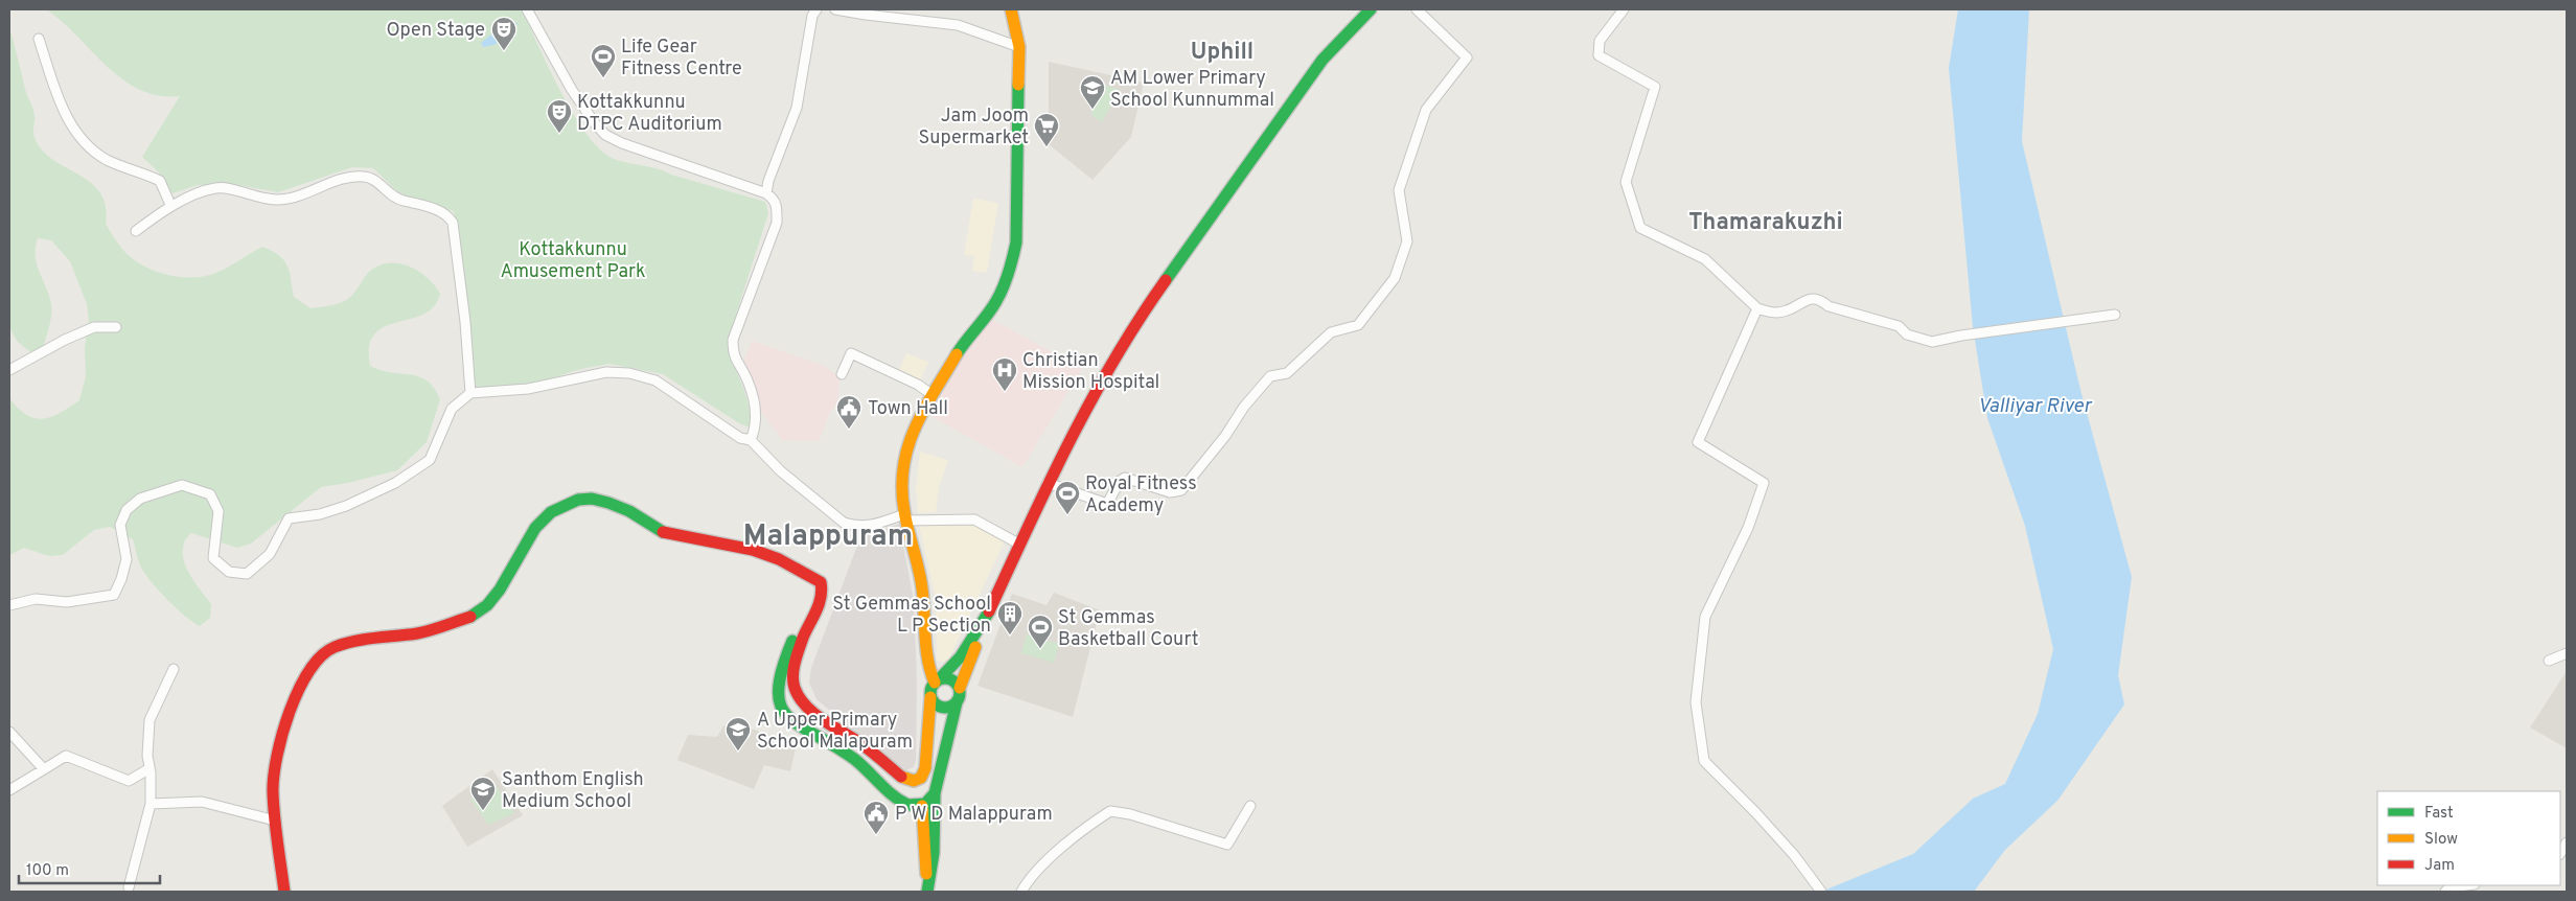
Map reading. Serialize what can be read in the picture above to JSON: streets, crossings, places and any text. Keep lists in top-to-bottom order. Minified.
{"districts":["Uphill","Thamarakuzhi","Malappuram"],"water":["Valliyar River"],"parks":["Kottakkunnu Amusement Park"],"places":{"theatre":["Open Stage","Kottakkunnu DTPC Auditorium"],"sports":["Life Gear Fitness Centre","Royal Fitness Academy","St Gemmas Basketball Court"],"school or university":["AM Lower Primary School Kunnummal","A Upper Primary School Malapuram","Santhom English Medium School"],"supermarket":["Jam Joom Supermarket"],"hospital":["Christian Mission Hospital"],"public building":["Town Hall","P W D Malappuram"],"building":["St Gemmas School L P Section"]},"legend":["Fast","Slow","Jam"],"scale_bar":"100 m"}
